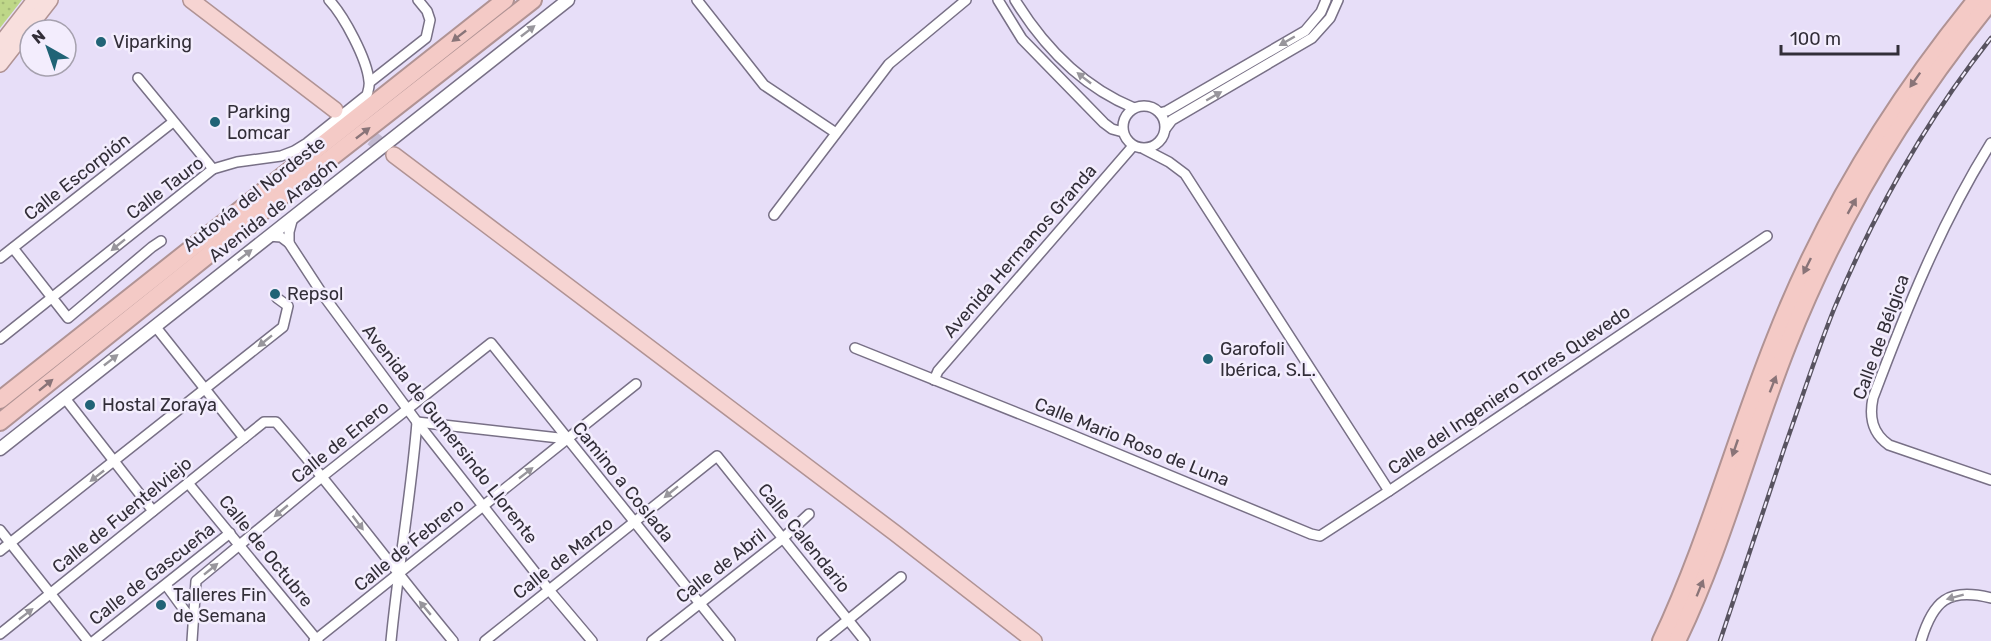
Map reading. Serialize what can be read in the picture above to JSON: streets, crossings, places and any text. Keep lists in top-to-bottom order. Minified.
{"streets":{"highway":["Autovía del Nordeste"],"street":["Calle Escorpión","Calle Tauro","Avenida de Aragón","Avenida Hermanos Granda","Calle de Bélgica","Calle del Ingeniero Torres Quevedo","Avenida de Gumersindo Llorente","Calle de Enero","Calle Mario Roso de Luna","Camino a Coslada","Calle de Fuentelviejo","Calle Calendario","Calle de Febrero","Calle de Octubre","Calle de Marzo","Calle de Abril","Calle de Gascueña"]},"crossings":[["Avenida Hermanos Granda","Calle del Ingeniero Torres Quevedo"],["Avenida Hermanos Granda","Calle Mario Roso de Luna"],["Calle del Ingeniero Torres Quevedo","Calle Mario Roso de Luna"],["Avenida de Gumersindo Llorente","Calle de Enero"],["Avenida de Gumersindo Llorente","Calle de Febrero"],["Avenida de Gumersindo Llorente","Calle de Marzo"],["Calle de Enero","Camino a Coslada"],["Calle de Enero","Calle de Fuentelviejo"],["Calle de Enero","Calle de Octubre"],["Camino a Coslada","Calle de Febrero"],["Camino a Coslada","Calle de Marzo"],["Camino a Coslada","Calle de Abril"],["Calle de Fuentelviejo","Calle de Octubre"],["Calle Calendario","Calle de Marzo"],["Calle Calendario","Calle de Abril"],["Calle de Febrero","Calle de Octubre"],["Calle de Octubre","Calle de Gascueña"]],"one_way":["Calle Tauro","Avenida de Aragón","Calle de Marzo"],"places":["Viparking","Parking Lomcar","Repsol","Garofoli Ibérica, S.L.","Hostal Zoraya","Talleres Fin de Semana"],"scale_bar":"100 m","north":"top left"}
